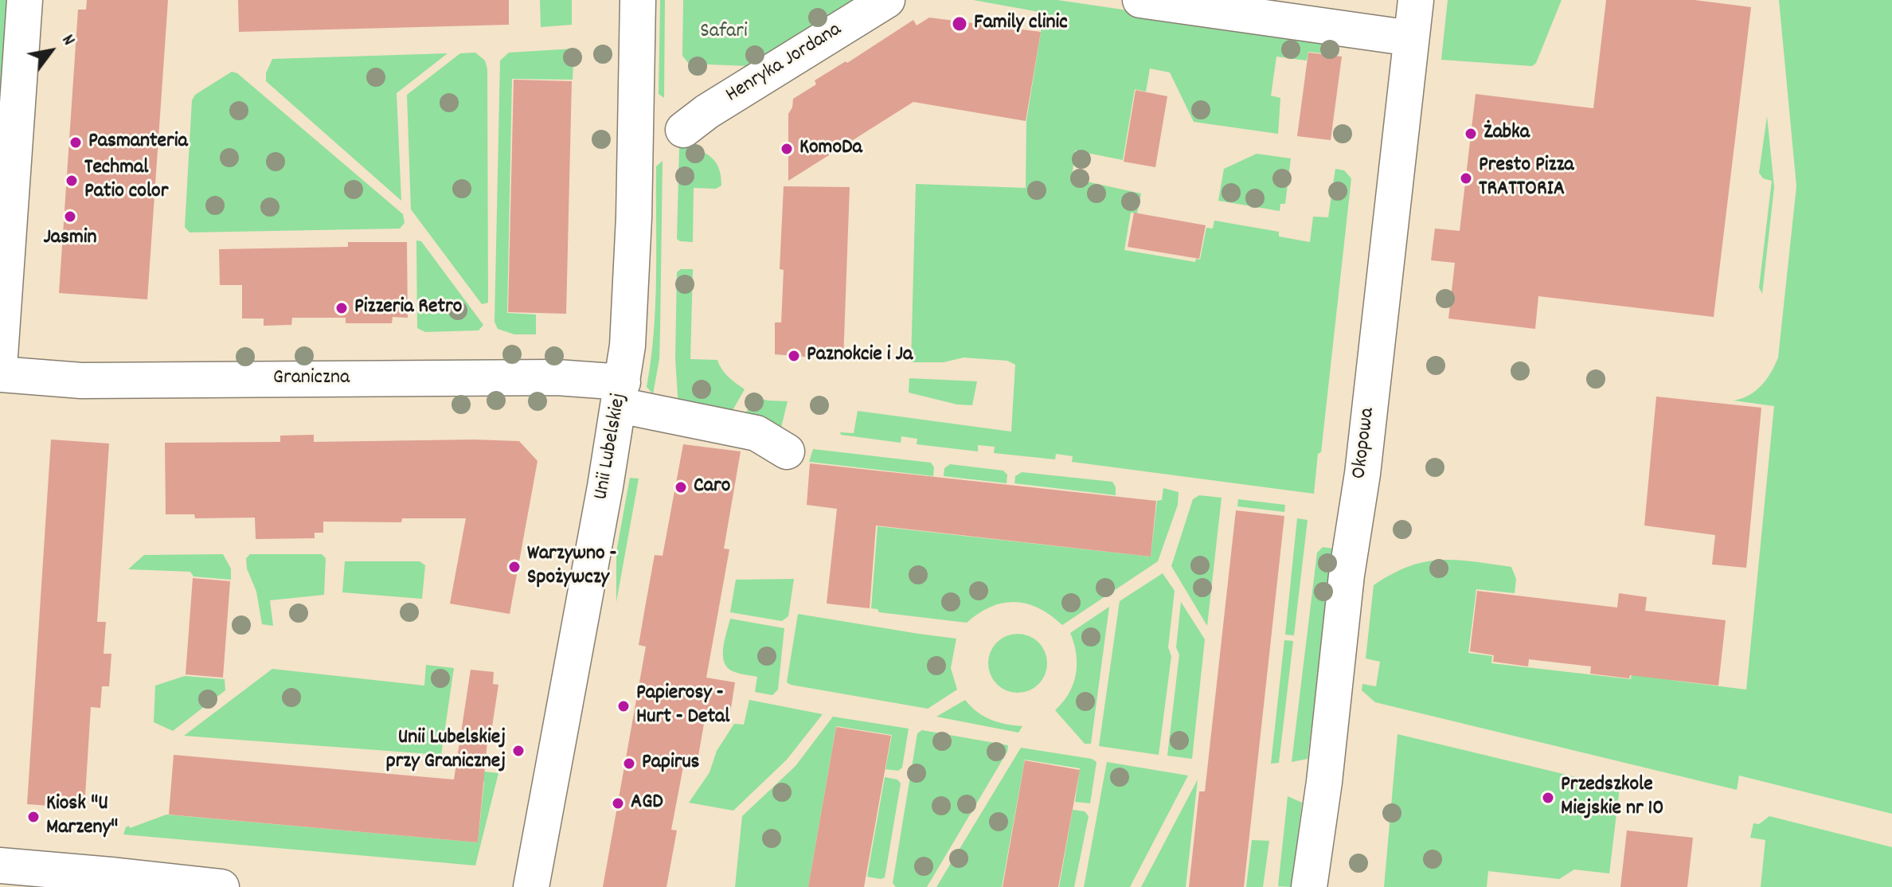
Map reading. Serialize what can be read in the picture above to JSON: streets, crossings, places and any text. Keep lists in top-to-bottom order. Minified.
{"streets":{"street":["Henryka Jordana","Graniczna","Okopowa","Unii Lubelskiej"]},"crossings":[["Graniczna","Unii Lubelskiej"]],"parks":["Safari"],"places":["Family clinic","Żabka","Pasmanteria","KomoDa","Presto Pizza TRATTORIA","Techmal Patio color","Jasmin","Pizzeria Retro","Paznokcie i Ja","Caro","Warzywno - Spożywczy","Papierosy - Hurt - Detal","Unii Lubelskiej przy Granicznej","Papirus","Przedszkole Miejskie nr 10","AGD","Kiosk \"U Marzeny\""],"north":"top right"}
